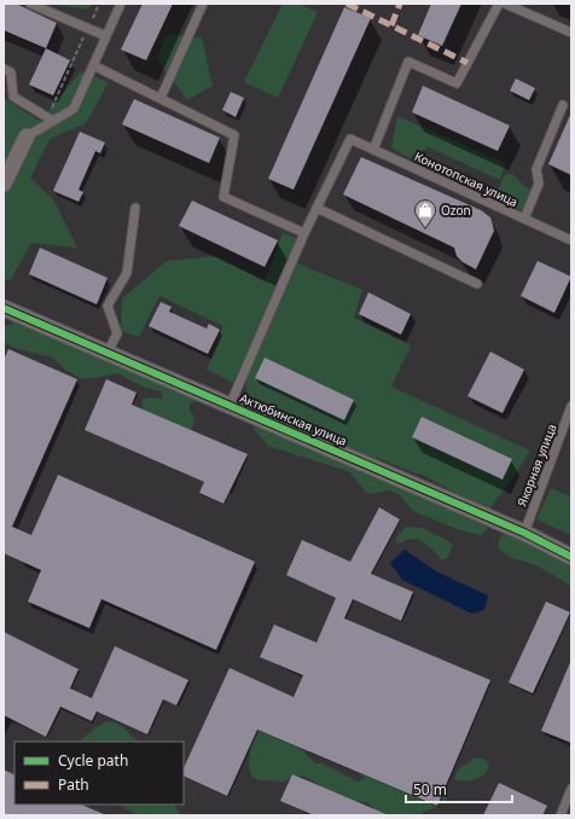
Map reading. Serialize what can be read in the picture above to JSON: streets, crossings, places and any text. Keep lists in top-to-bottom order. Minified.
{"streets":{"street":["Актюбинская улица"],"lane":["Конотопская улица","Якорная улица"]},"crossings":[["Актюбинская улица","Якорная улица"]],"places":{"shop":["Ozon"]},"legend":["Cycle path","Path"],"scale_bar":"50 m"}
